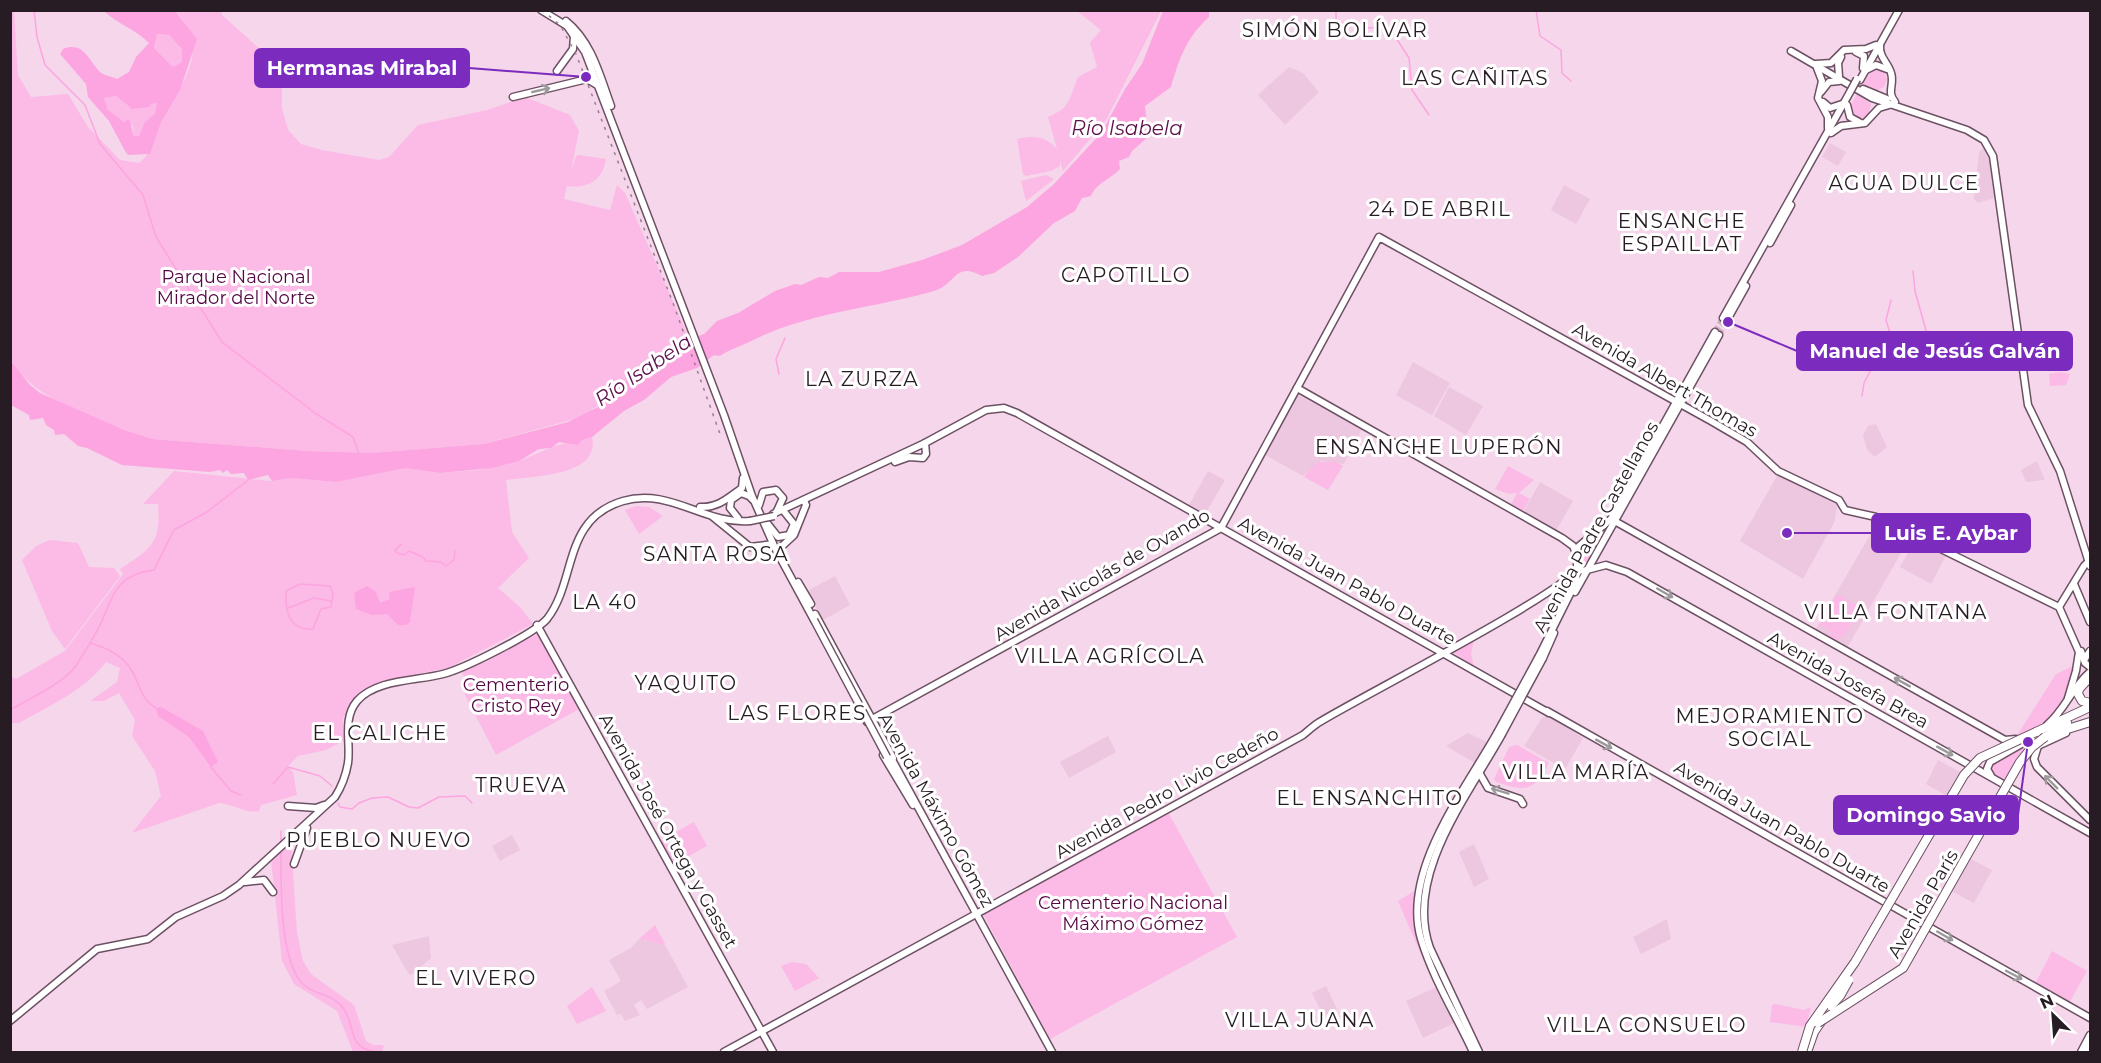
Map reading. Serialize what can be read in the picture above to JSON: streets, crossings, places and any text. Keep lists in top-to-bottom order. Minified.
{"streets":{"main road":["Avenida Albert Thomas","Avenida Padre Castellanos","Avenida Nicolás de Ovando","Avenida Juan Pablo Duarte","Avenida Josefa Brea","Avenida Pedro Livio Cedeño","Avenida Máximo Gómez","Avenida José Ortega y Gasset","Avenida París"]},"crossings":[["Avenida Albert Thomas","Avenida Padre Castellanos"],["Avenida Albert Thomas","Avenida Nicolás de Ovando"],["Avenida Padre Castellanos","Avenida Josefa Brea"],["Avenida Padre Castellanos","Avenida Pedro Livio Cedeño"],["Avenida Nicolás de Ovando","Avenida Juan Pablo Duarte"],["Avenida Juan Pablo Duarte","Avenida Pedro Livio Cedeño"],["Avenida Juan Pablo Duarte","Avenida París"],["Avenida Josefa Brea","Avenida París"],["Avenida Pedro Livio Cedeño","Avenida Máximo Gómez"],["Avenida Pedro Livio Cedeño","Avenida José Ortega y Gasset"]],"one_way":["Avenida Juan Pablo Duarte"],"districts":["SIMÓN BOLÍVAR","LAS CAÑITAS","AGUA DULCE","24 DE ABRIL","ENSANCHE ESPAILLAT","CAPOTILLO","LA ZURZA","ENSANCHE LUPERÓN","SANTA ROSA","LA 40","VILLA FONTANA","VILLA AGRÍCOLA","YAQUITO","LAS FLORES","MEJORAMIENTO SOCIAL","EL CALICHE","VILLA MARÍA","TRUEVA","EL ENSANCHITO","PUEBLO NUEVO","EL VIVERO","VILLA JUANA","VILLA CONSUELO"],"water":["Río Isabela"],"parks":["Parque Nacional Mirador del Norte","Cementerio Cristo Rey","Cementerio Nacional Máximo Gómez"],"places":["Hermanas Mirabal","Manuel de Jesús Galván","Luis E. Aybar","Domingo Savio"],"north":"top left"}
